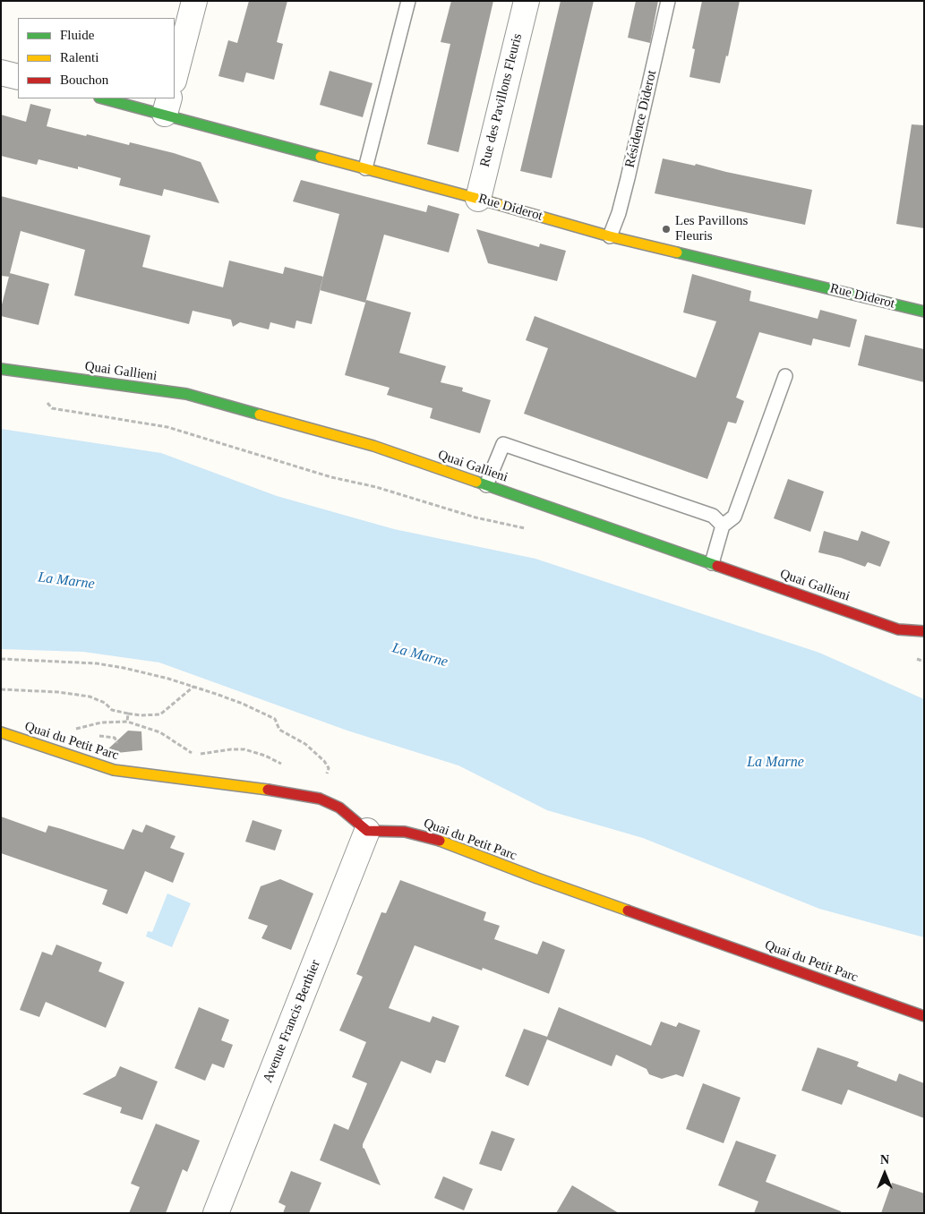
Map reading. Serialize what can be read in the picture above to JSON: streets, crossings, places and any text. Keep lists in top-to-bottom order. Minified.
{"streets":{"street":["Rue des Pavillons Fleuris","Rue Diderot","Quai Gallieni","Quai du Petit Parc","Avenue Francis Berthier"],"lane":["Résidence Diderot"]},"crossings":[["Rue des Pavillons Fleuris","Rue Diderot"],["Résidence Diderot","Rue Diderot"],["Quai du Petit Parc","Avenue Francis Berthier"]],"water":["La Marne"],"places":["Les Pavillons Fleuris"],"legend":["Fluide","Ralenti","Bouchon"],"north":"top"}
